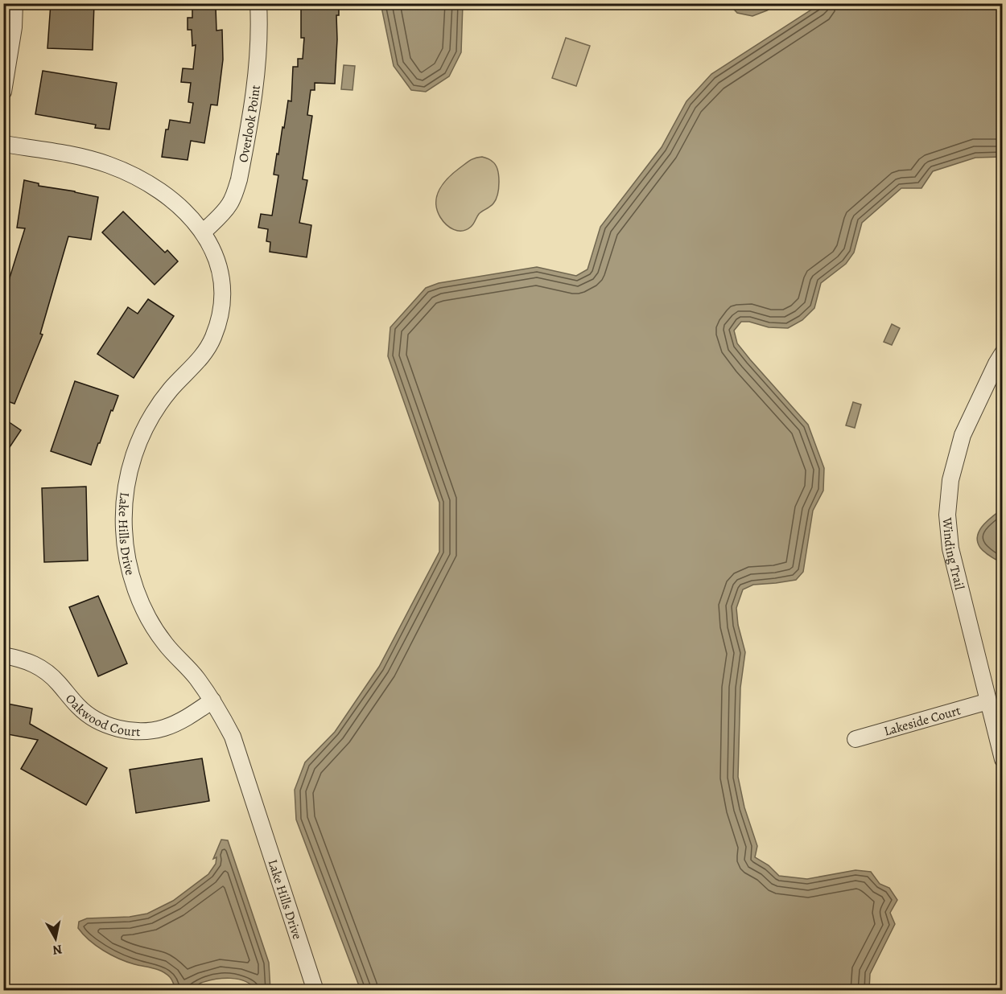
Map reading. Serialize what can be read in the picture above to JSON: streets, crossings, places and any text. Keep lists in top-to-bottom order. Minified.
{"streets":{"street":["Overlook Point","Lake Hills Drive","Winding Trail","Oakwood Court","Lakeside Court"]},"crossings":[["Overlook Point","Lake Hills Drive"],["Lake Hills Drive","Oakwood Court"],["Winding Trail","Lakeside Court"]],"north":"bottom"}
